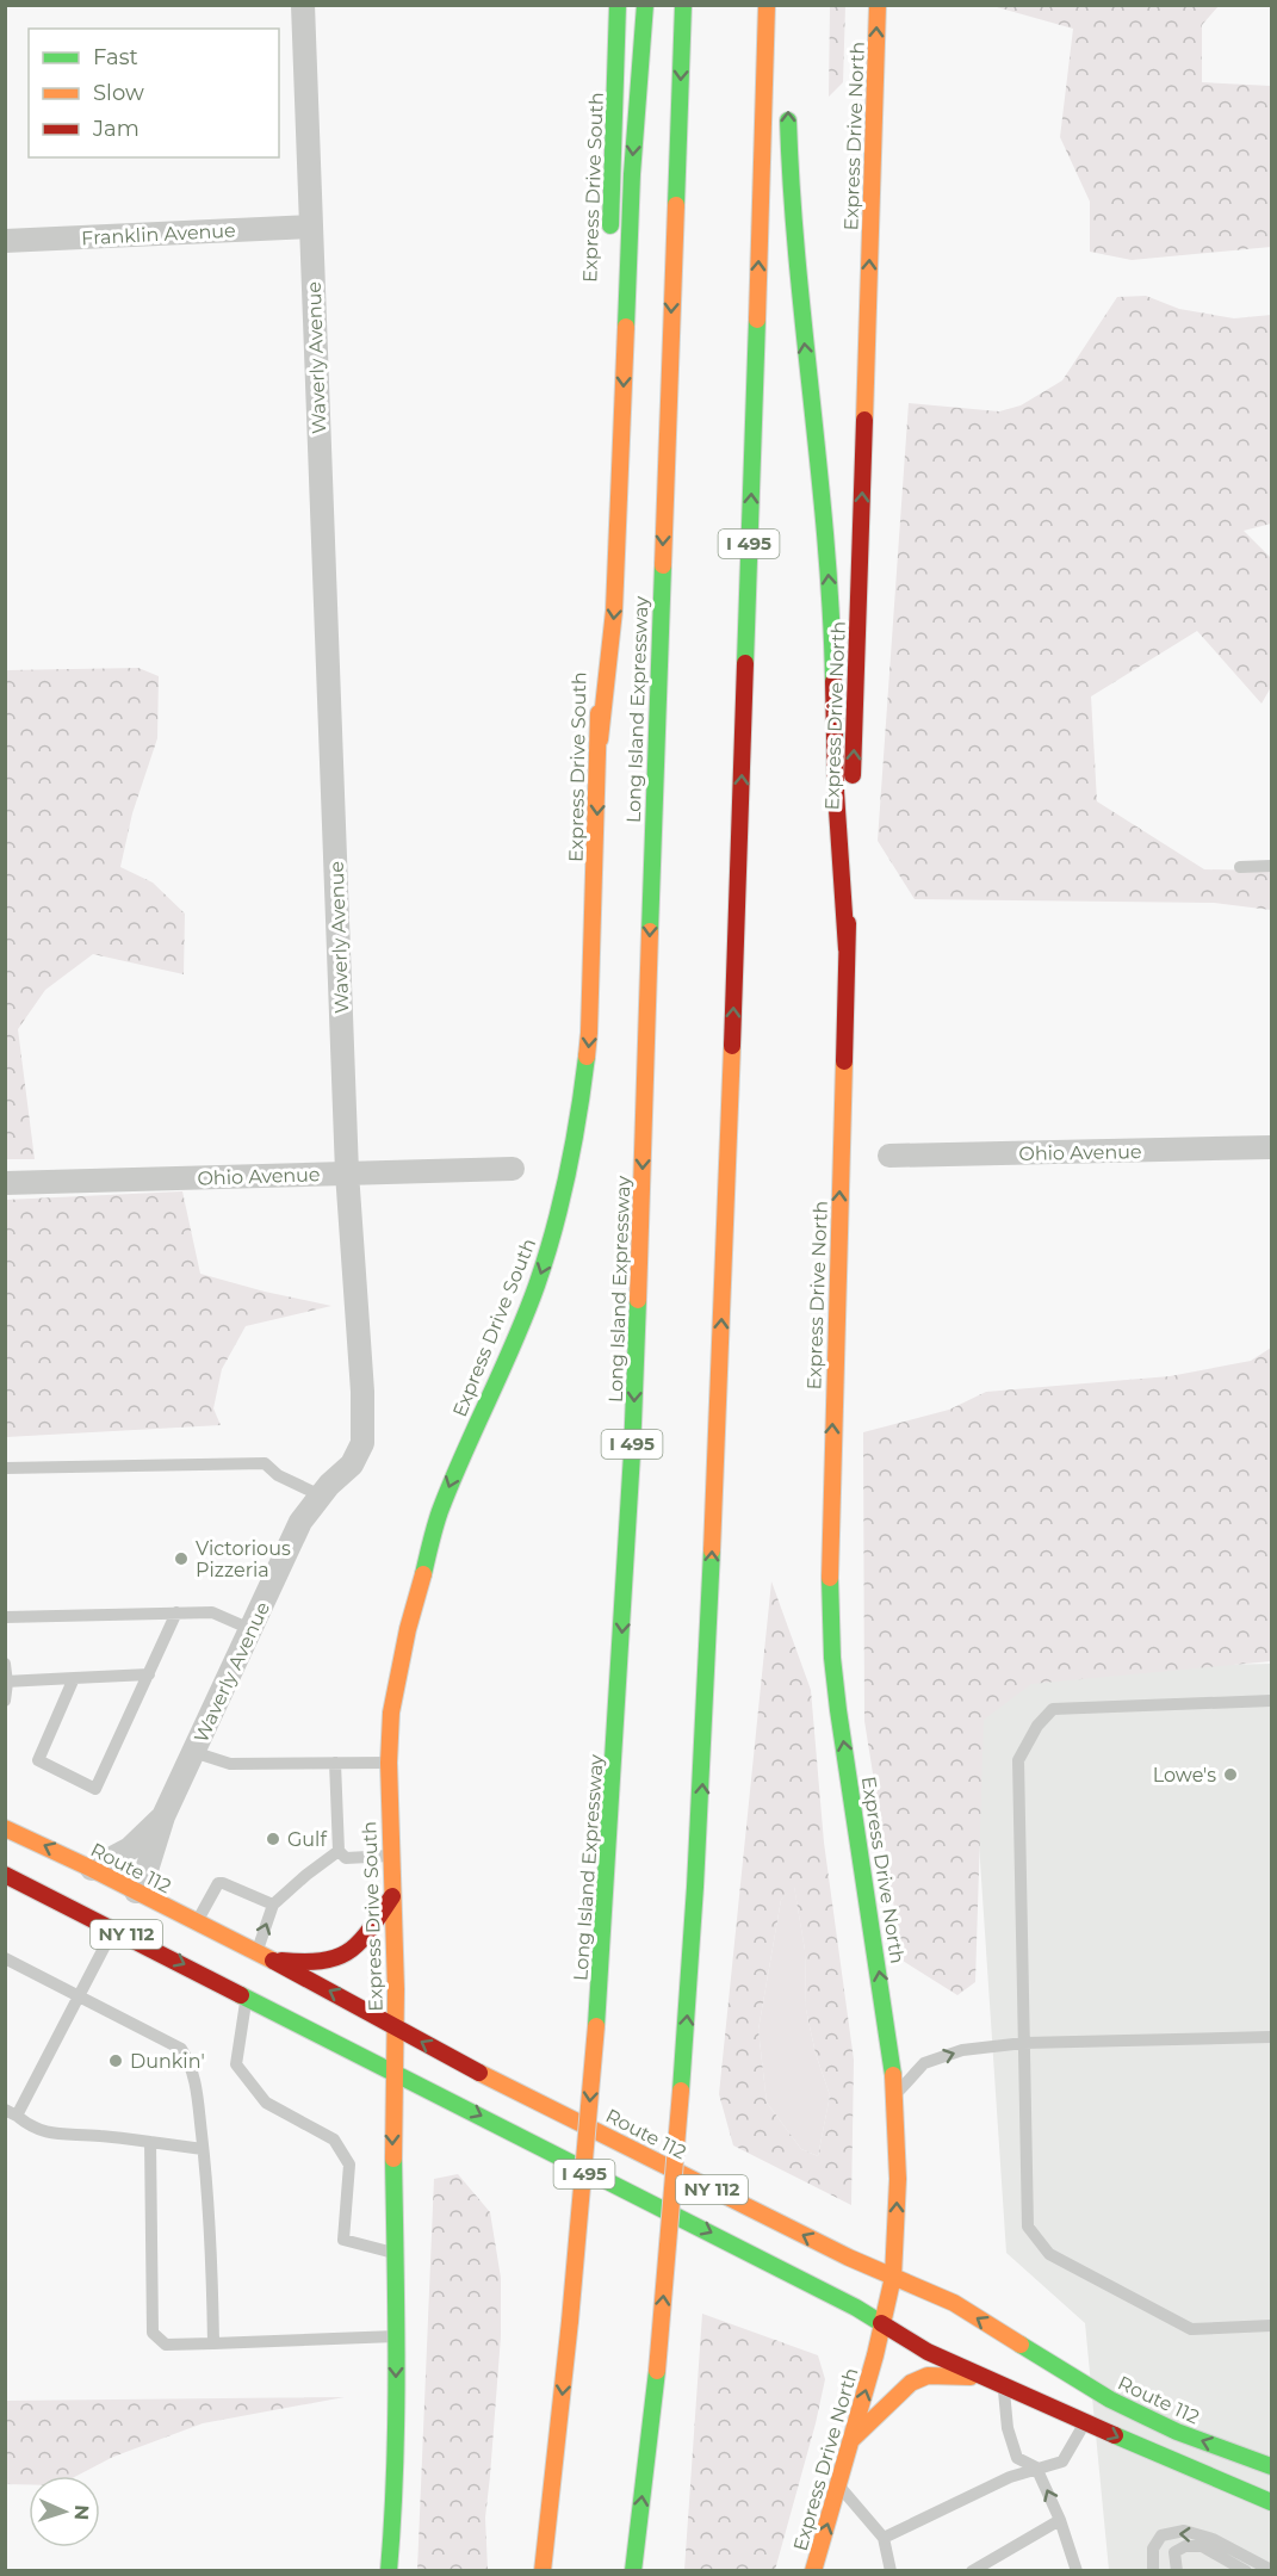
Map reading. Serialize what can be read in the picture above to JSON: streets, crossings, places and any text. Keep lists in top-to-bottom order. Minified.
{"streets":{"main road":["Express Drive North","Express Drive South","I 495","Long Island Expressway","Route 112","NY 112"],"street":["Franklin Avenue","Waverly Avenue","Ohio Avenue"]},"crossings":[["Express Drive North","Route 112"],["Express Drive North","NY 112"],["Express Drive South","Route 112"],["Express Drive South","NY 112"],["Franklin Avenue","Waverly Avenue"],["Waverly Avenue","Ohio Avenue"],["Waverly Avenue","Route 112"]],"one_way":["Express Drive South"],"places":["Victorious Pizzeria","Lowe's","Gulf","Dunkin'"],"legend":["Fast","Slow","Jam"],"north":"right"}
